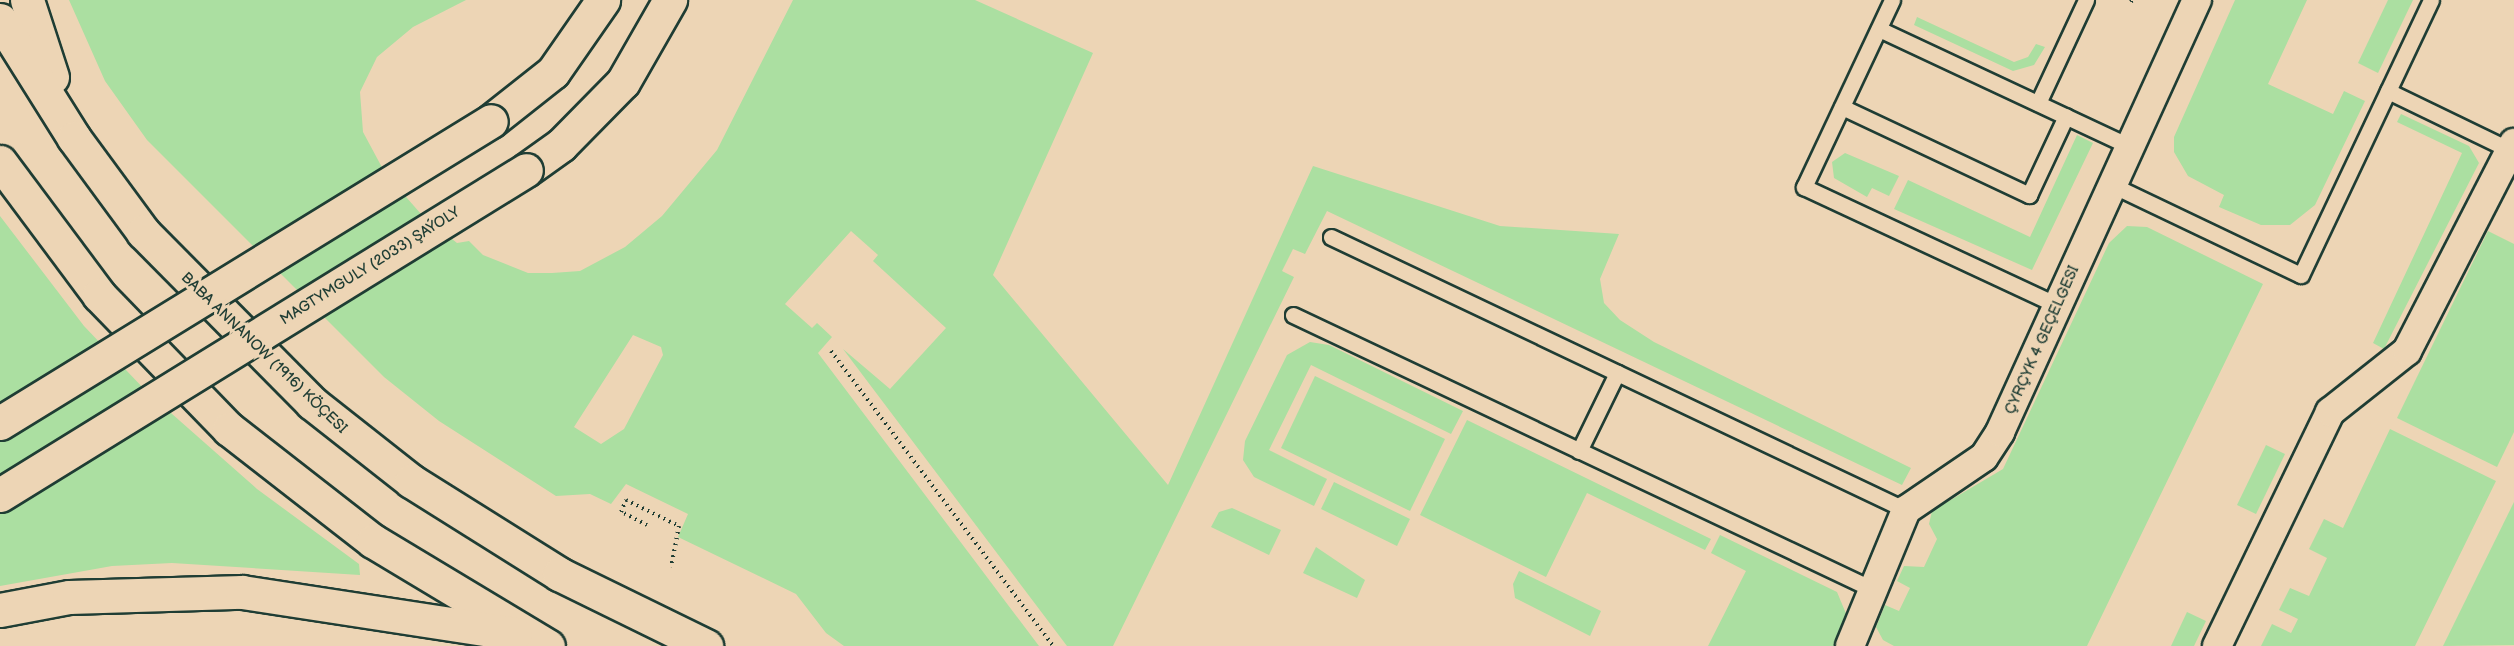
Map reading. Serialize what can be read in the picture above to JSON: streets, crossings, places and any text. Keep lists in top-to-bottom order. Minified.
{"streets":{"main road":["MAGTYMGULY (2033) ŞAÝOLY","BABA ANNANOW (1916) KÖÇESI"],"street":["ÇYRÇYK 4 GEÇELGESI"]}}
